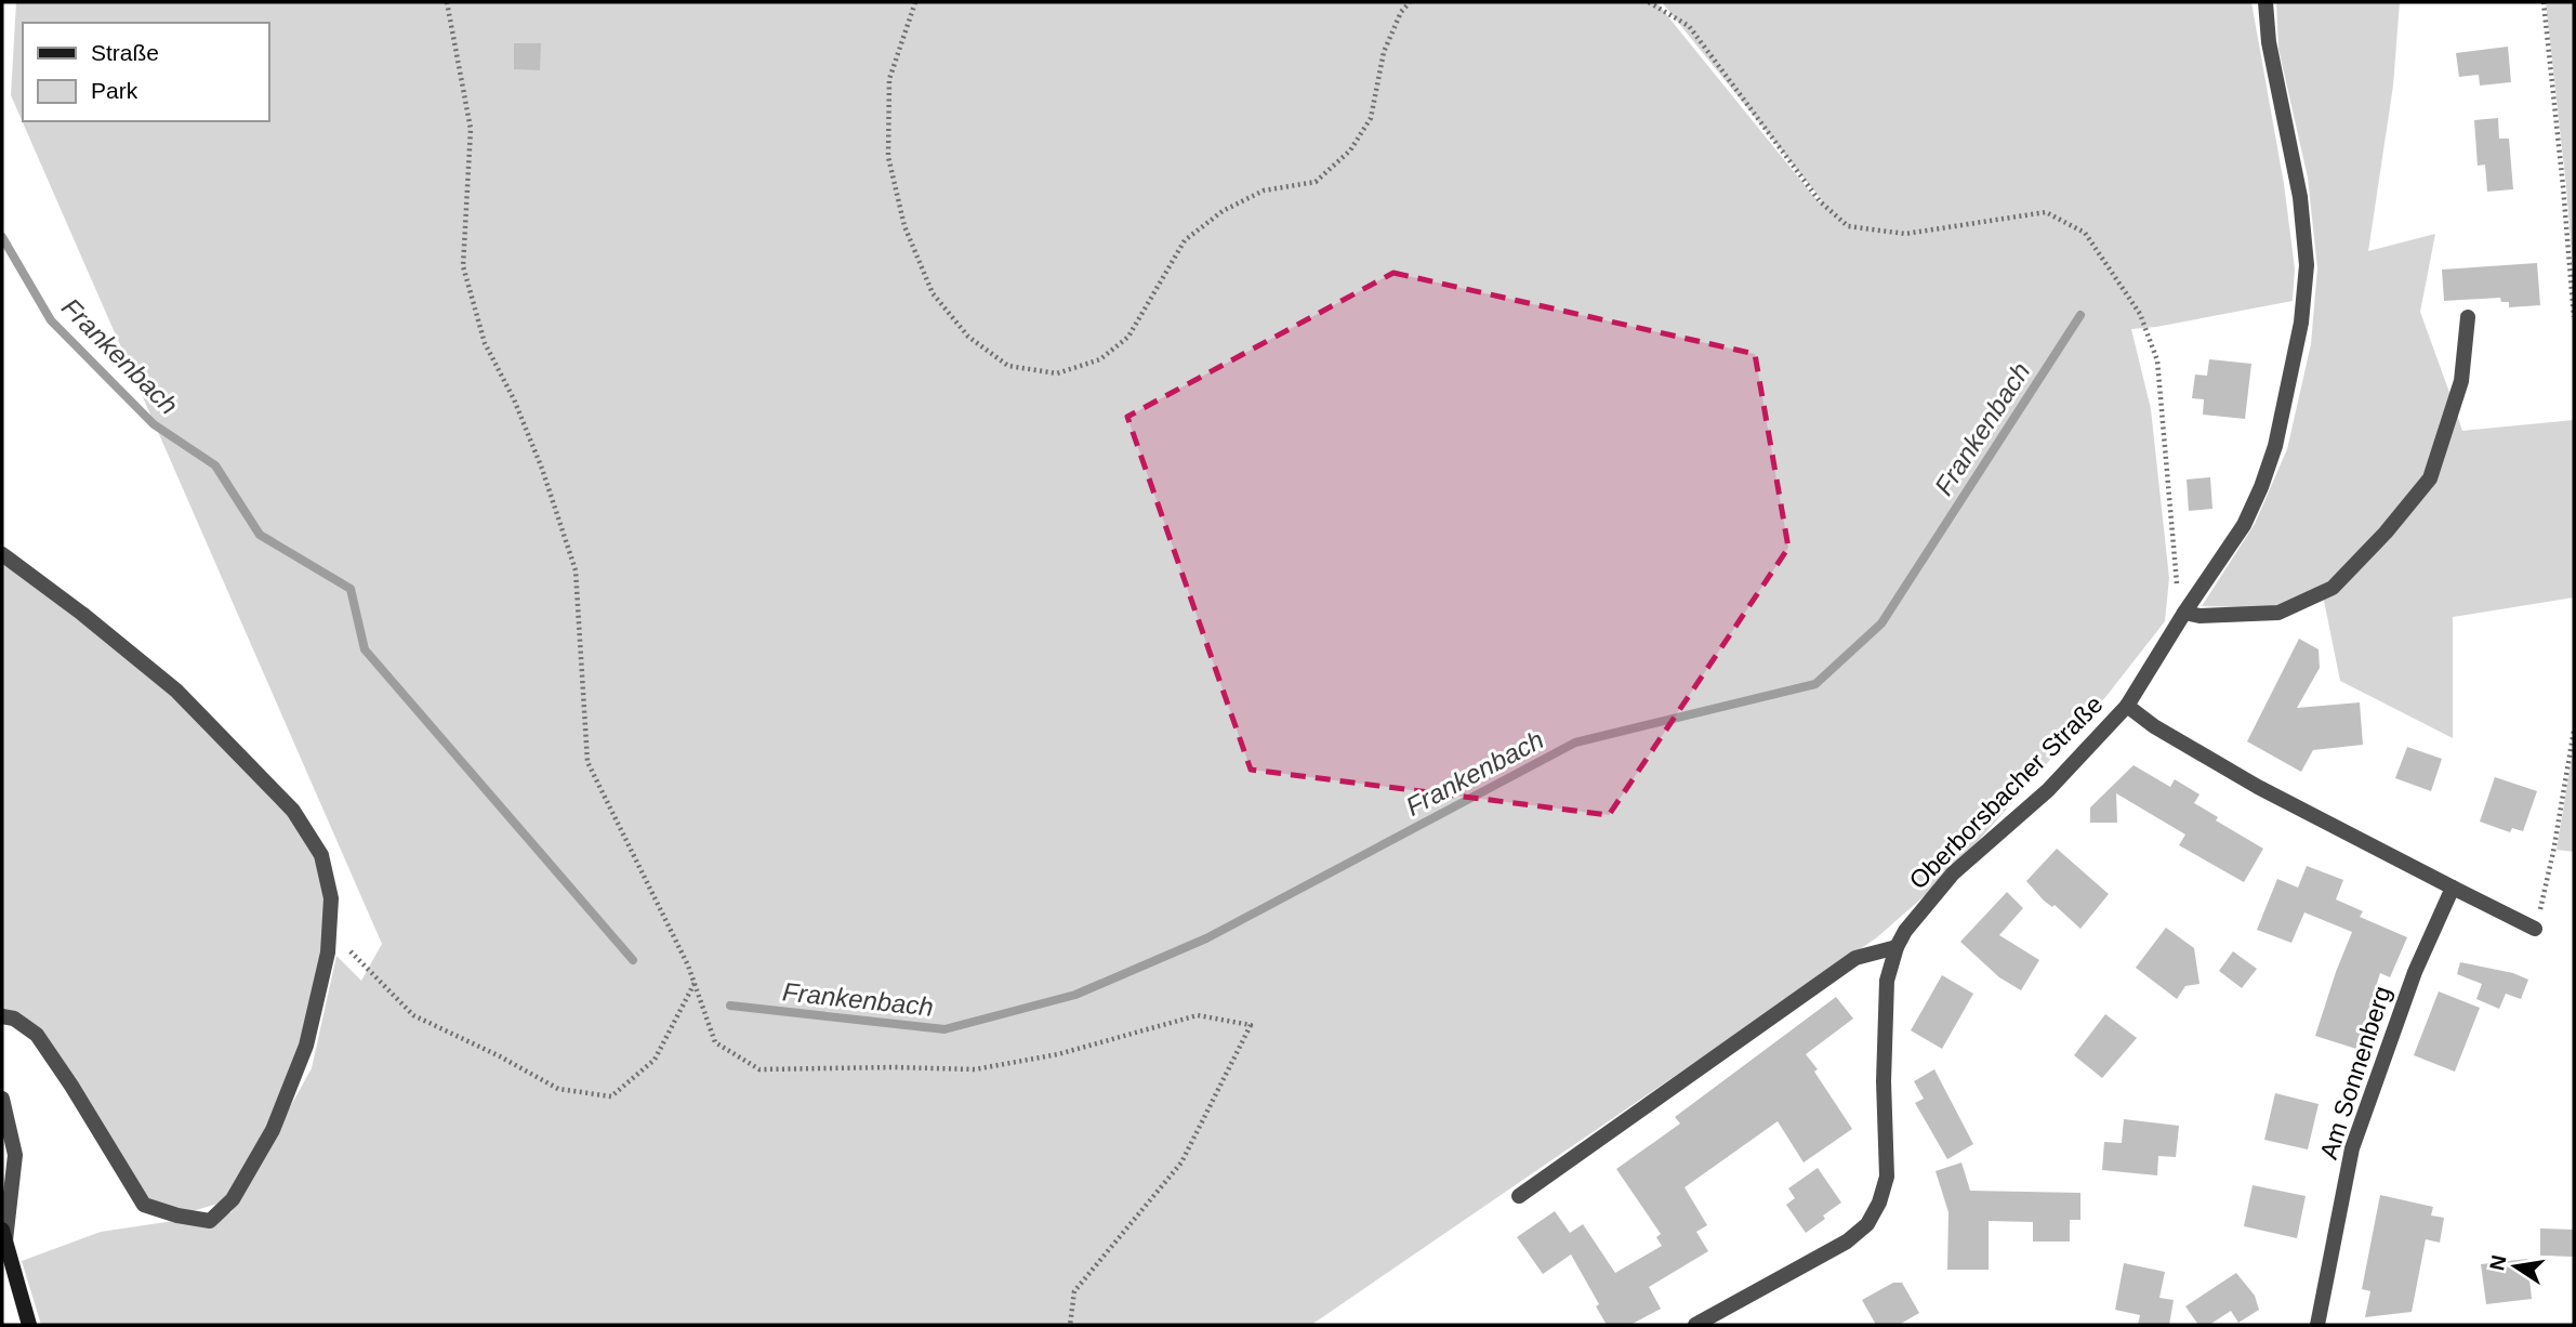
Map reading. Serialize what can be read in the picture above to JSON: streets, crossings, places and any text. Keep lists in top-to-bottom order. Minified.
{"streets":{"street":["Oberborsbacher Straße","Am Sonnenberg"]},"water":["Frankenbach"],"legend":["Straße","Park"],"north":"left"}
